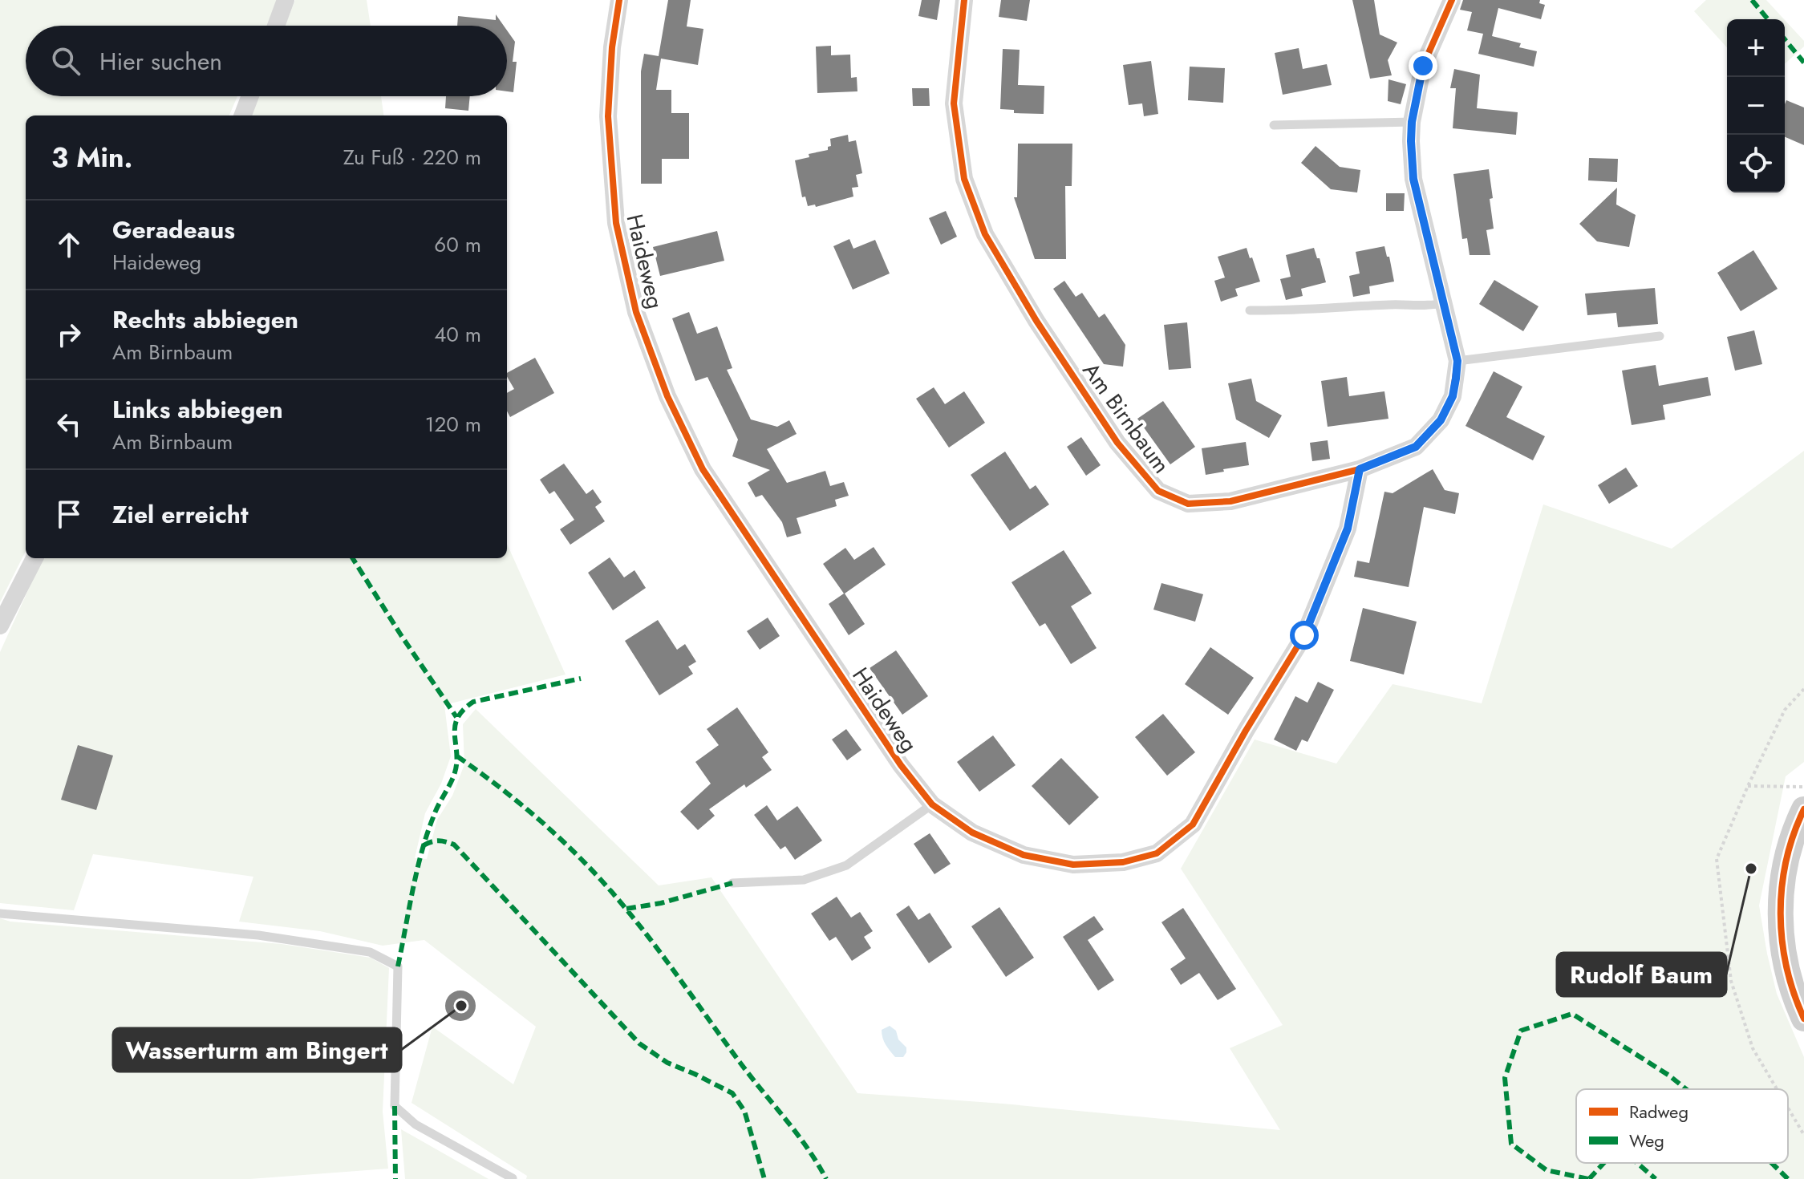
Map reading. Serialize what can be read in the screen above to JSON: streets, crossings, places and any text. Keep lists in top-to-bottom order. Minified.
{"streets":{"street":["Haideweg","Am Birnbaum"]},"crossings":[["Haideweg","Am Birnbaum"]],"places":["Rudolf Baum","Wasserturm am Bingert"],"legend":["Radweg","Weg"],"page":{"map_buttons":["+","−"],"search":"Hier suchen","heading":["3 Min.","Zu Fuß · 220 m"],"list":[["Geradeaus","Haideweg","60 m"],["Rechts abbiegen","Am Birnbaum","40 m"],["Links abbiegen","Am Birnbaum","120 m"],"Ziel erreicht"]}}
